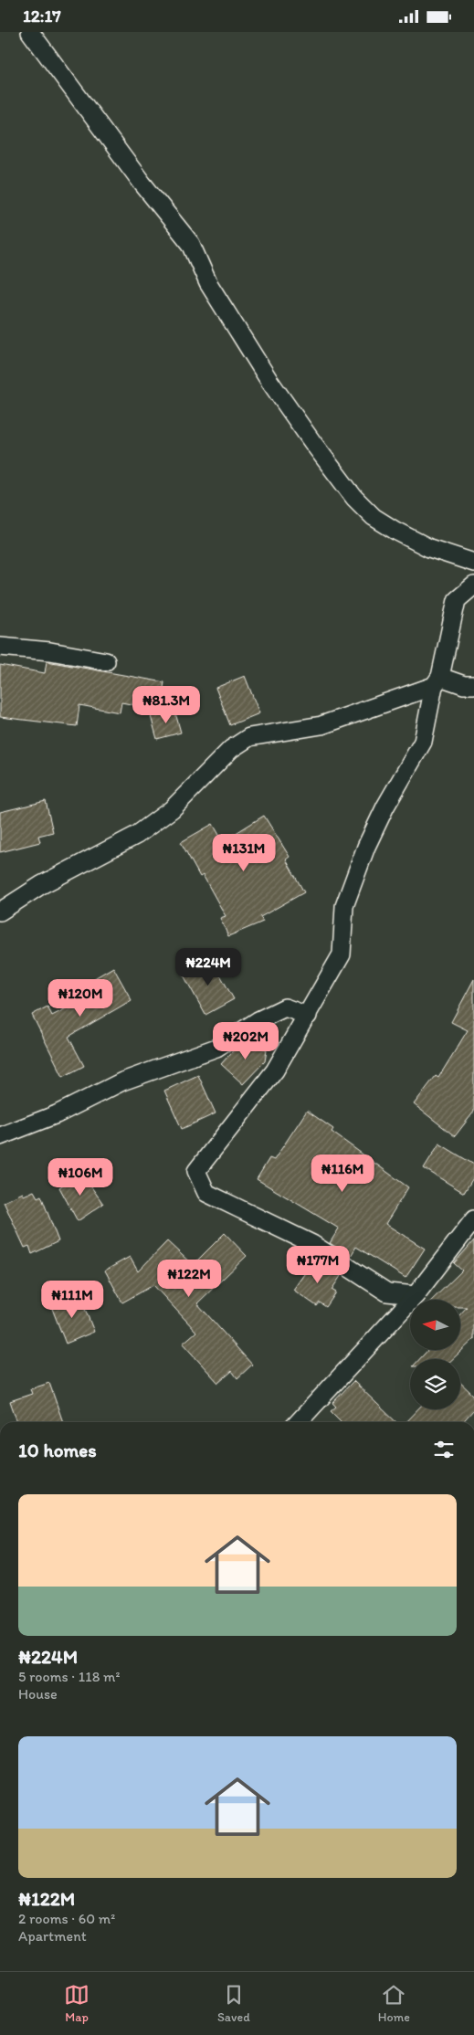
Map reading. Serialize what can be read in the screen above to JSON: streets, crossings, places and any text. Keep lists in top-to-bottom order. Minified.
{"north":"left","page":{"status":"12:17","price":["₦81.3M","₦131M","₦224M","₦120M","₦202M","₦116M","₦106M","₦177M","₦122M","₦111M"],"heading":"10 homes","list":[{"name":"₦224M","note":"5 rooms · 118 m² · House"},{"name":"₦122M","note":"2 rooms · 60 m² · Apartment"}],"tabs":["Map","Saved","Home"]}}
